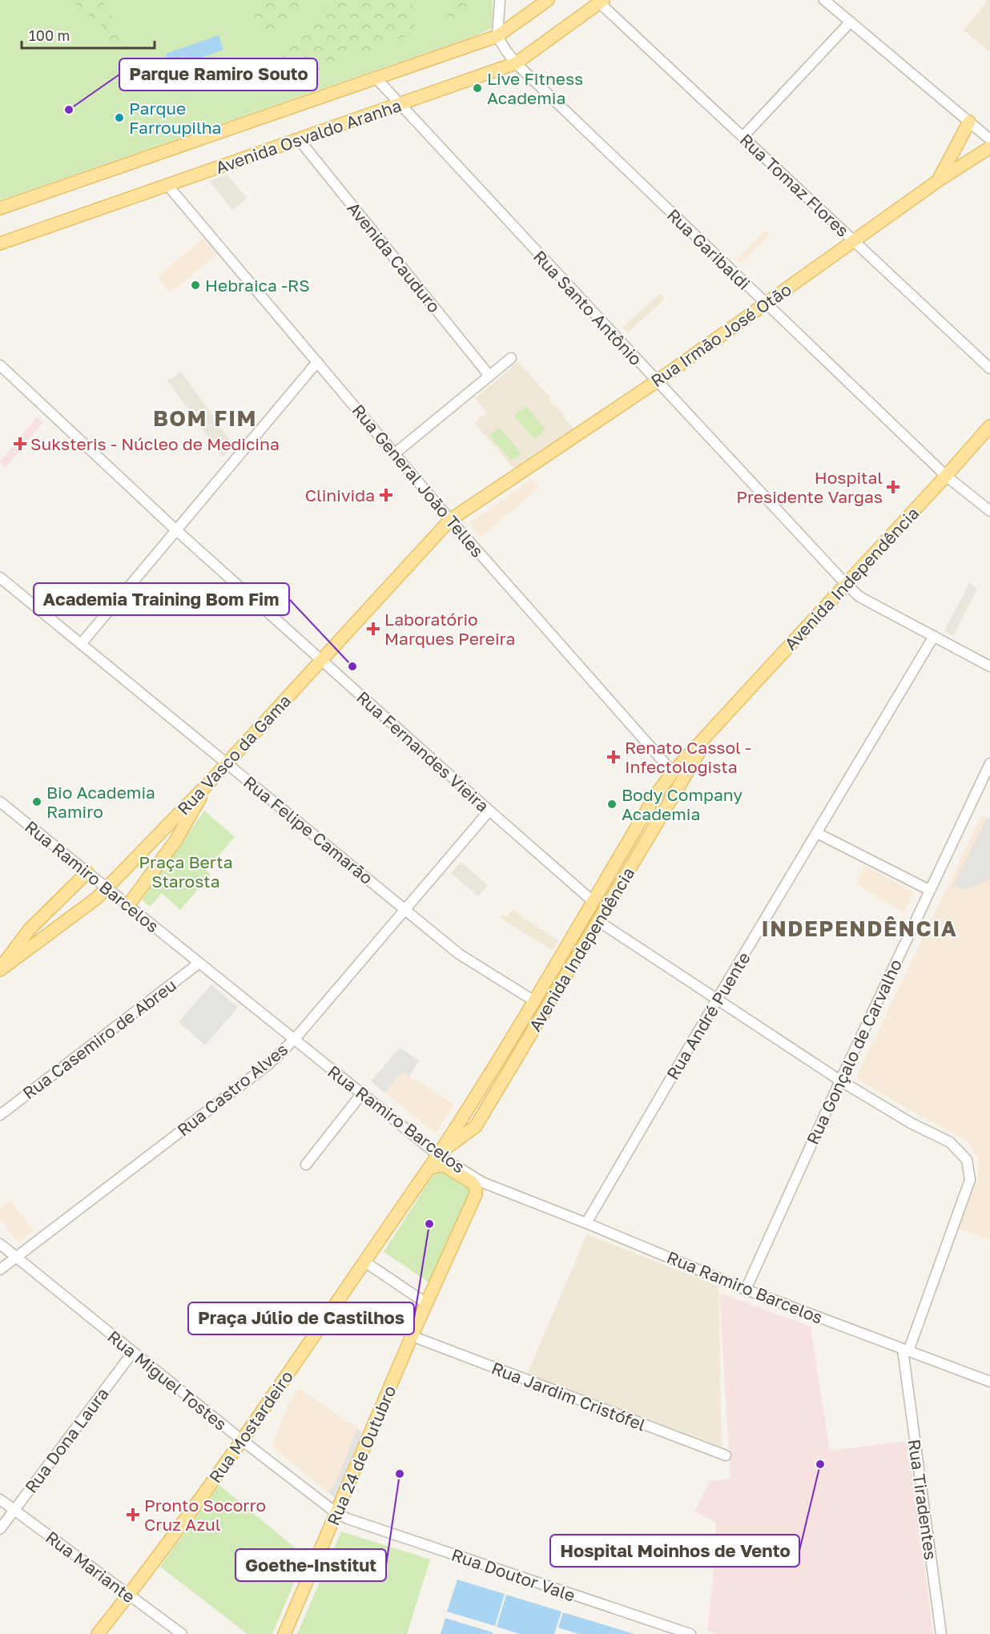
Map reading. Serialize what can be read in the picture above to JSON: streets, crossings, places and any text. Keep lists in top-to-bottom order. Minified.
{"streets":{"main road":["Avenida Osvaldo Aranha","Rua Irmão José Otão","Avenida Independência","Rua Vasco da Gama","Rua Ramiro Barcelos","Rua Mostardeiro","Rua 24 de Outubro"],"street":["Rua Tomaz Flores","Rua Garibaldi","Avenida Cauduro","Rua Santo Antônio","Rua General João Telles","Rua Fernandes Vieira","Rua Felipe Camarão","Rua André Puente","Rua Casemiro de Abreu","Rua Gonçalo de Carvalho","Rua Castro Alves","Rua Miguel Tostes","Rua Jardim Cristófel","Rua Dona Laura","Rua Tiradentes","Rua Mariante","Rua Doutor Vale"]},"crossings":[["Avenida Osvaldo Aranha","Rua Tomaz Flores"],["Avenida Osvaldo Aranha","Rua Garibaldi"],["Avenida Osvaldo Aranha","Avenida Cauduro"],["Avenida Osvaldo Aranha","Rua Santo Antônio"],["Avenida Osvaldo Aranha","Rua General João Telles"],["Rua Tomaz Flores","Rua Irmão José Otão"],["Rua Garibaldi","Rua Irmão José Otão"],["Rua Garibaldi","Avenida Independência"],["Rua Santo Antônio","Rua Irmão José Otão"],["Rua Santo Antônio","Avenida Independência"],["Rua Santo Antônio","Rua André Puente"],["Rua Irmão José Otão","Rua General João Telles"],["Rua Irmão José Otão","Rua Vasco da Gama"],["Rua General João Telles","Avenida Independência"],["Rua General João Telles","Rua Vasco da Gama"],["Avenida Independência","Rua Fernandes Vieira"],["Avenida Independência","Rua Felipe Camarão"],["Avenida Independência","Rua Ramiro Barcelos"],["Avenida Independência","Rua Mostardeiro"],["Rua Fernandes Vieira","Rua Vasco da Gama"],["Rua Fernandes Vieira","Rua Castro Alves"],["Rua Vasco da Gama","Rua Felipe Camarão"],["Rua Felipe Camarão","Rua Castro Alves"],["Rua Ramiro Barcelos","Rua André Puente"],["Rua Ramiro Barcelos","Rua Casemiro de Abreu"],["Rua Ramiro Barcelos","Rua Gonçalo de Carvalho"],["Rua Ramiro Barcelos","Rua Castro Alves"],["Rua Ramiro Barcelos","Rua 24 de Outubro"],["Rua Ramiro Barcelos","Rua Tiradentes"],["Rua Gonçalo de Carvalho","Rua Tiradentes"],["Rua Castro Alves","Rua Miguel Tostes"],["Rua Miguel Tostes","Rua Mostardeiro"],["Rua Miguel Tostes","Rua Dona Laura"],["Rua Miguel Tostes","Rua 24 de Outubro"],["Rua Miguel Tostes","Rua Doutor Vale"],["Rua Jardim Cristófel","Rua 24 de Outubro"],["Rua Mostardeiro","Rua Mariante"],["Rua Dona Laura","Rua Mariante"],["Rua 24 de Outubro","Rua Doutor Vale"]],"districts":["BOM FIM","INDEPENDÊNCIA"],"parks":["Praça Berta Starosta"],"places":{"other":["Live Fitness Academia","Parque Ramiro Souto","Parque Farroupilha","Hebraica -RS","Academia Training Bom Fim","Bio Academia Ramiro","Body Company Academia","Praça Júlio de Castilhos","Hospital Moinhos de Vento","Goethe-Institut"],"health":["Suksteris - Núcleo de Medicina","Hospital Presidente Vargas","Clinivida","Laboratório Marques Pereira","Renato Cassol - Infectologista","Pronto Socorro Cruz Azul"]},"scale_bar":"100 m"}
